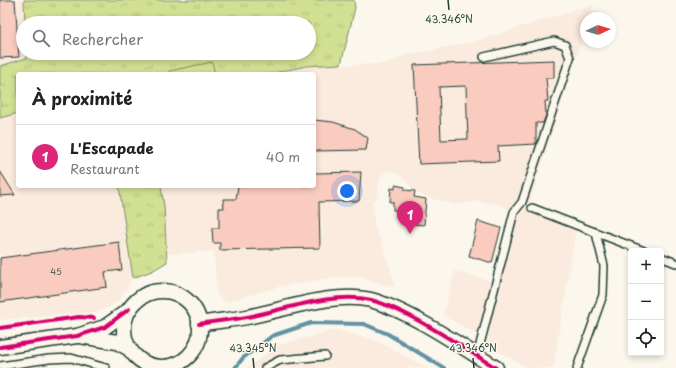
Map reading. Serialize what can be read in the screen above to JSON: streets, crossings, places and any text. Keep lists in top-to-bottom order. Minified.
{"house_numbers":["45"],"north":"right","page":{"search":"Rechercher","heading":"À proximité","list":[{"mark":"1","name":"L'Escapade","note":"Restaurant","value":"40 m"}],"pins":"1","map_buttons":["+","−"]},"coordinates":["43.346°N","43.345°N"]}
